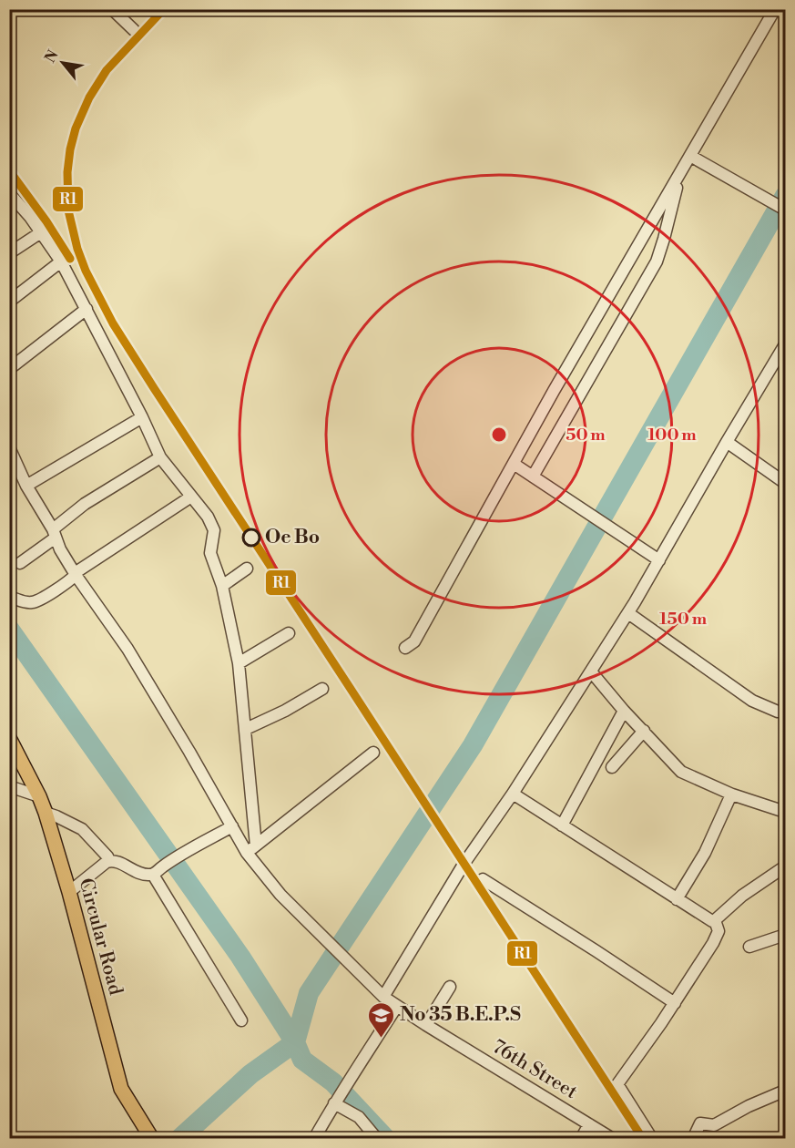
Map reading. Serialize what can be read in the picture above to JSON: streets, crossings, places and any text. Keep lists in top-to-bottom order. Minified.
{"streets":{"main road":["Circular Road"],"street":["76th Street"]},"places":{"other":["Oe Bo"],"school or university":["No 35 B.E.P.S"]},"lines":["transit line R1"],"north":"top left","rings":["50 m","100 m","150 m"]}
